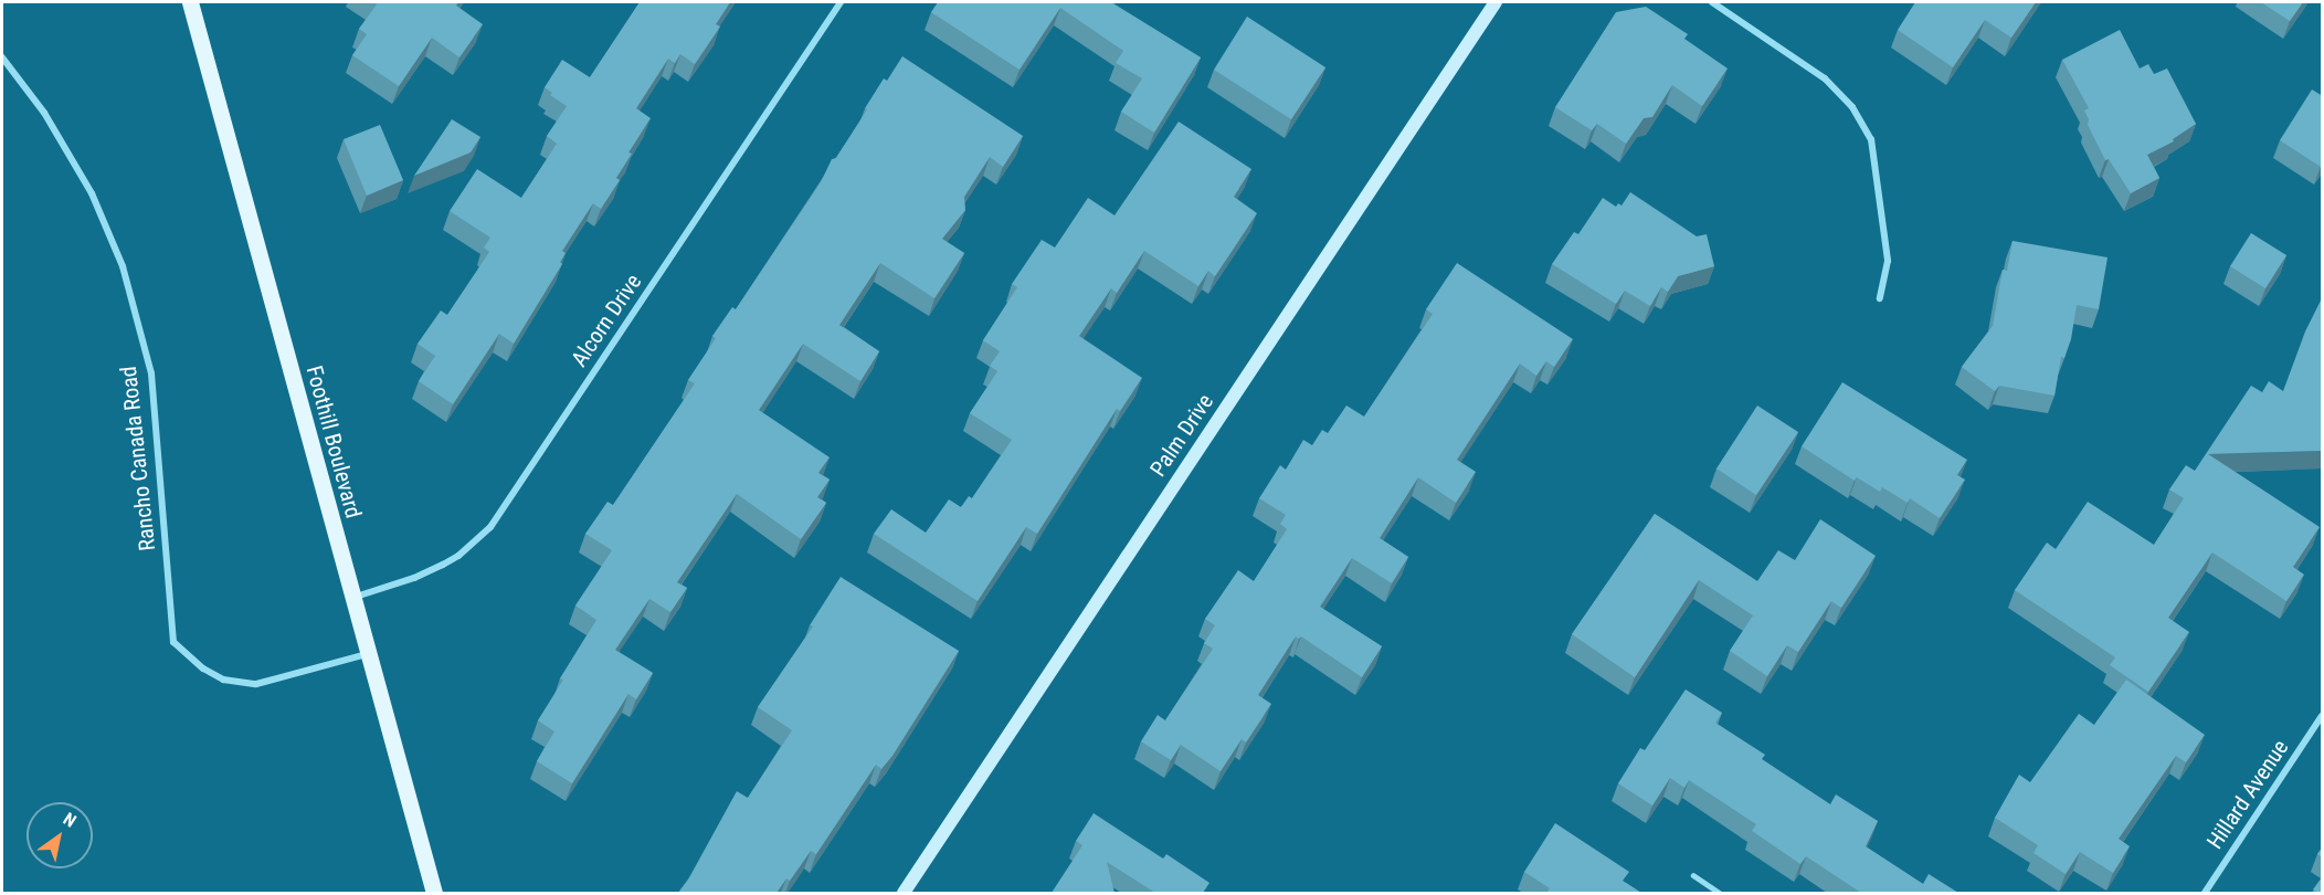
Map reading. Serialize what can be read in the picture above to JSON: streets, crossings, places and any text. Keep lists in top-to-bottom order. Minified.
{"streets":{"main road":["Foothill Boulevard"],"street":["Alcorn Drive","Palm Drive","Rancho Canada Road","Hillard Avenue"]},"crossings":[["Alcorn Drive","Foothill Boulevard"],["Foothill Boulevard","Rancho Canada Road"]],"north":"top right"}
